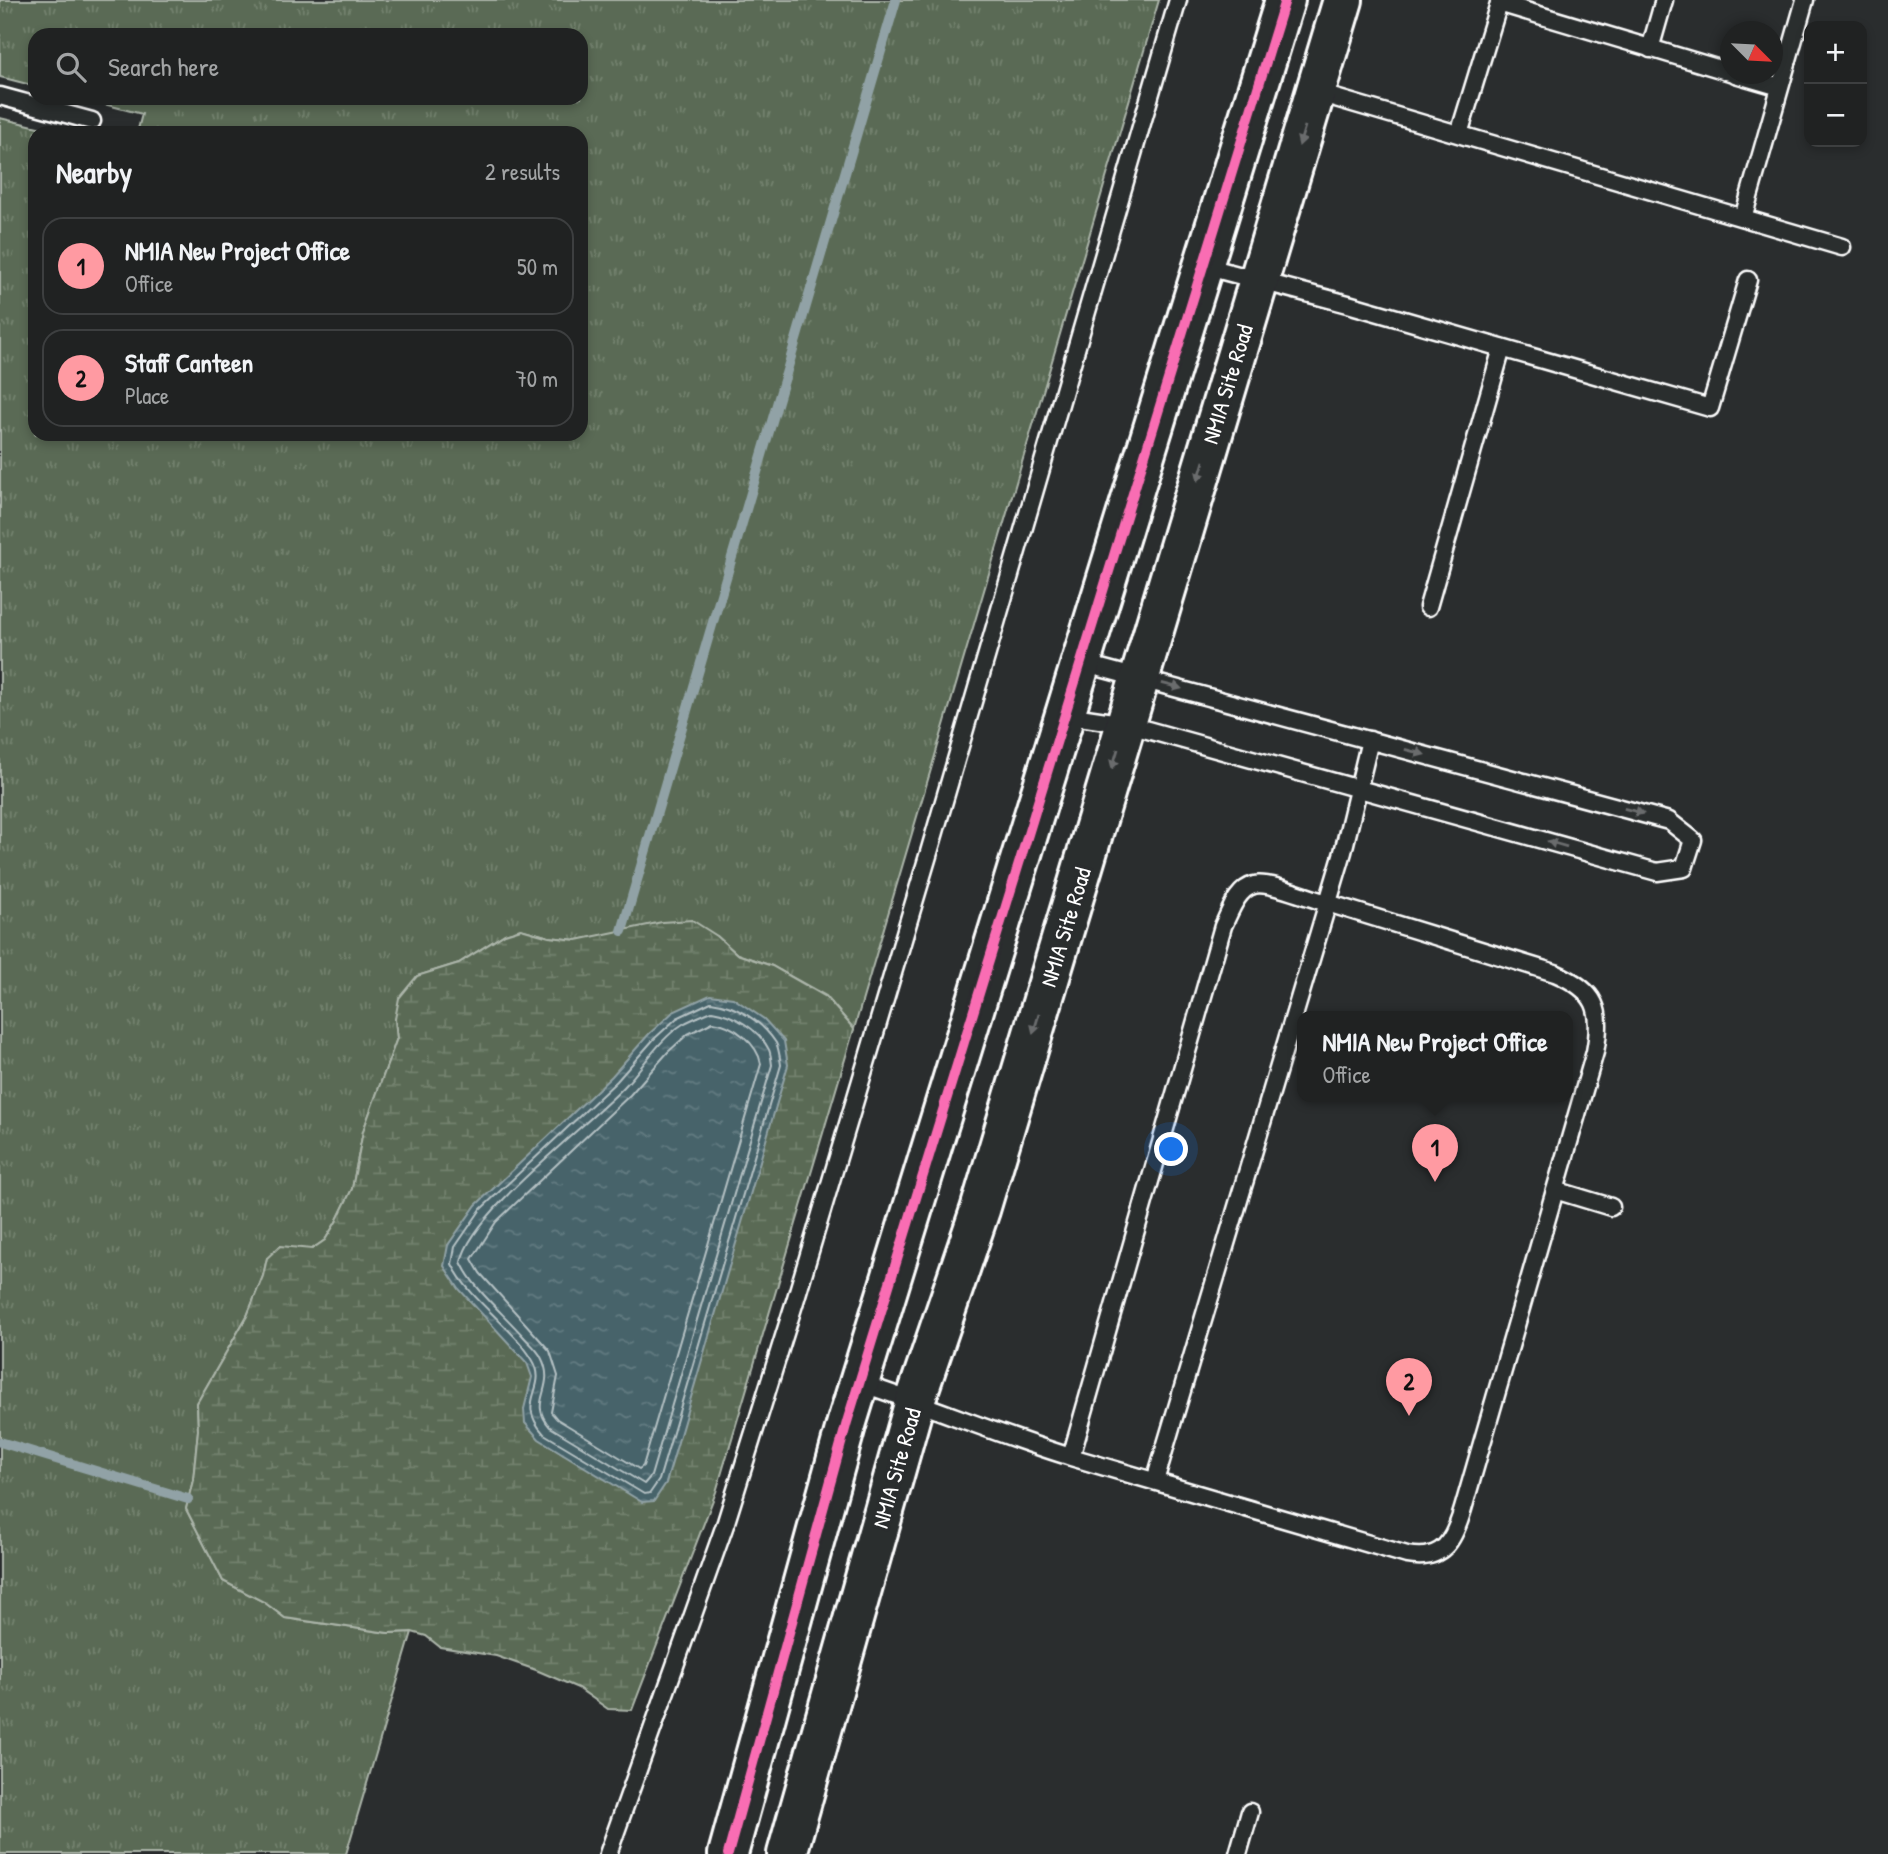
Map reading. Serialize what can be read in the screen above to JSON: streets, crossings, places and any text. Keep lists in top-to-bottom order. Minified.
{"streets":{"street":["NMIA Site Road"]},"north":"bottom right","page":{"map_buttons":["+","−"],"search":"Search here","heading":["Nearby","2 results"],"list":[{"mark":"1","name":"NMIA New Project Office","note":"Office","value":"50 m"},{"mark":"2","name":"Staff Canteen","note":"Place","value":"70 m"}],"popup":["NMIA New Project Office","Office"],"pins":["1","2"]}}
